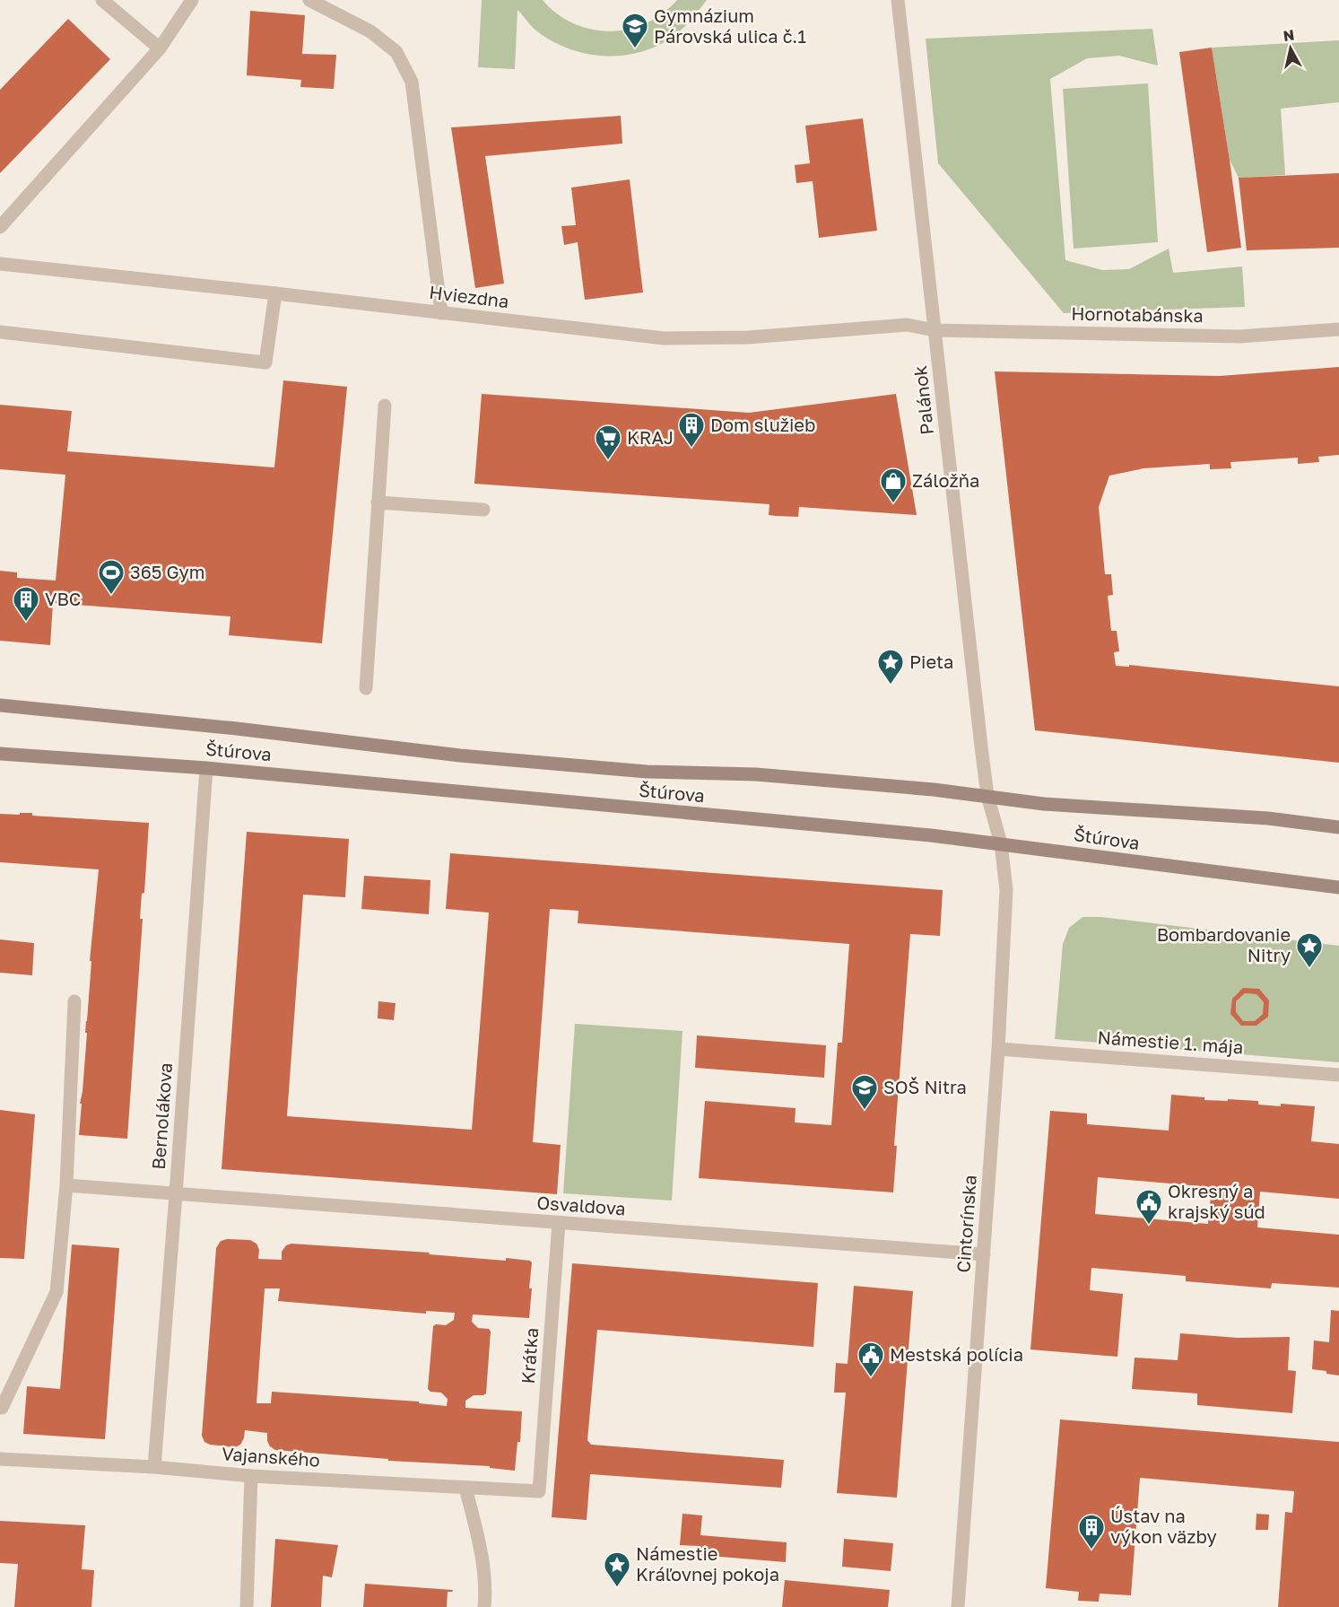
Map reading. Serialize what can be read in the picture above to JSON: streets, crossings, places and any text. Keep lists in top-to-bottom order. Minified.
{"streets":{"main road":["Štúrova"],"street":["Hviezdna","Hornotabánska","Palánok","Námestie 1. mája","Bernolákova","Osvaldova","Cintorínska","Krátka","Vajanského"]},"crossings":[["Hviezdna","Hornotabánska"],["Hviezdna","Palánok"],["Hornotabánska","Palánok"],["Palánok","Štúrova"],["Palánok","Cintorínska"],["Štúrova","Bernolákova"],["Štúrova","Cintorínska"],["Námestie 1. mája","Cintorínska"],["Bernolákova","Osvaldova"],["Bernolákova","Vajanského"],["Osvaldova","Cintorínska"],["Osvaldova","Krátka"],["Krátka","Vajanského"]],"places":{"school or university":["Gymnázium Párovská ulica č.1","SOŠ Nitra"],"building":["Dom služieb","VBC","Ústav na výkon väzby"],"supermarket":["KRAJ"],"shop":["Záložňa"],"sports":["365 Gym"],"place":["Pieta","Bombardovanie Nitry","Námestie Kráľovnej pokoja"],"public building":["Okresný a krajský súd","Mestská polícia"]},"north":"top"}
